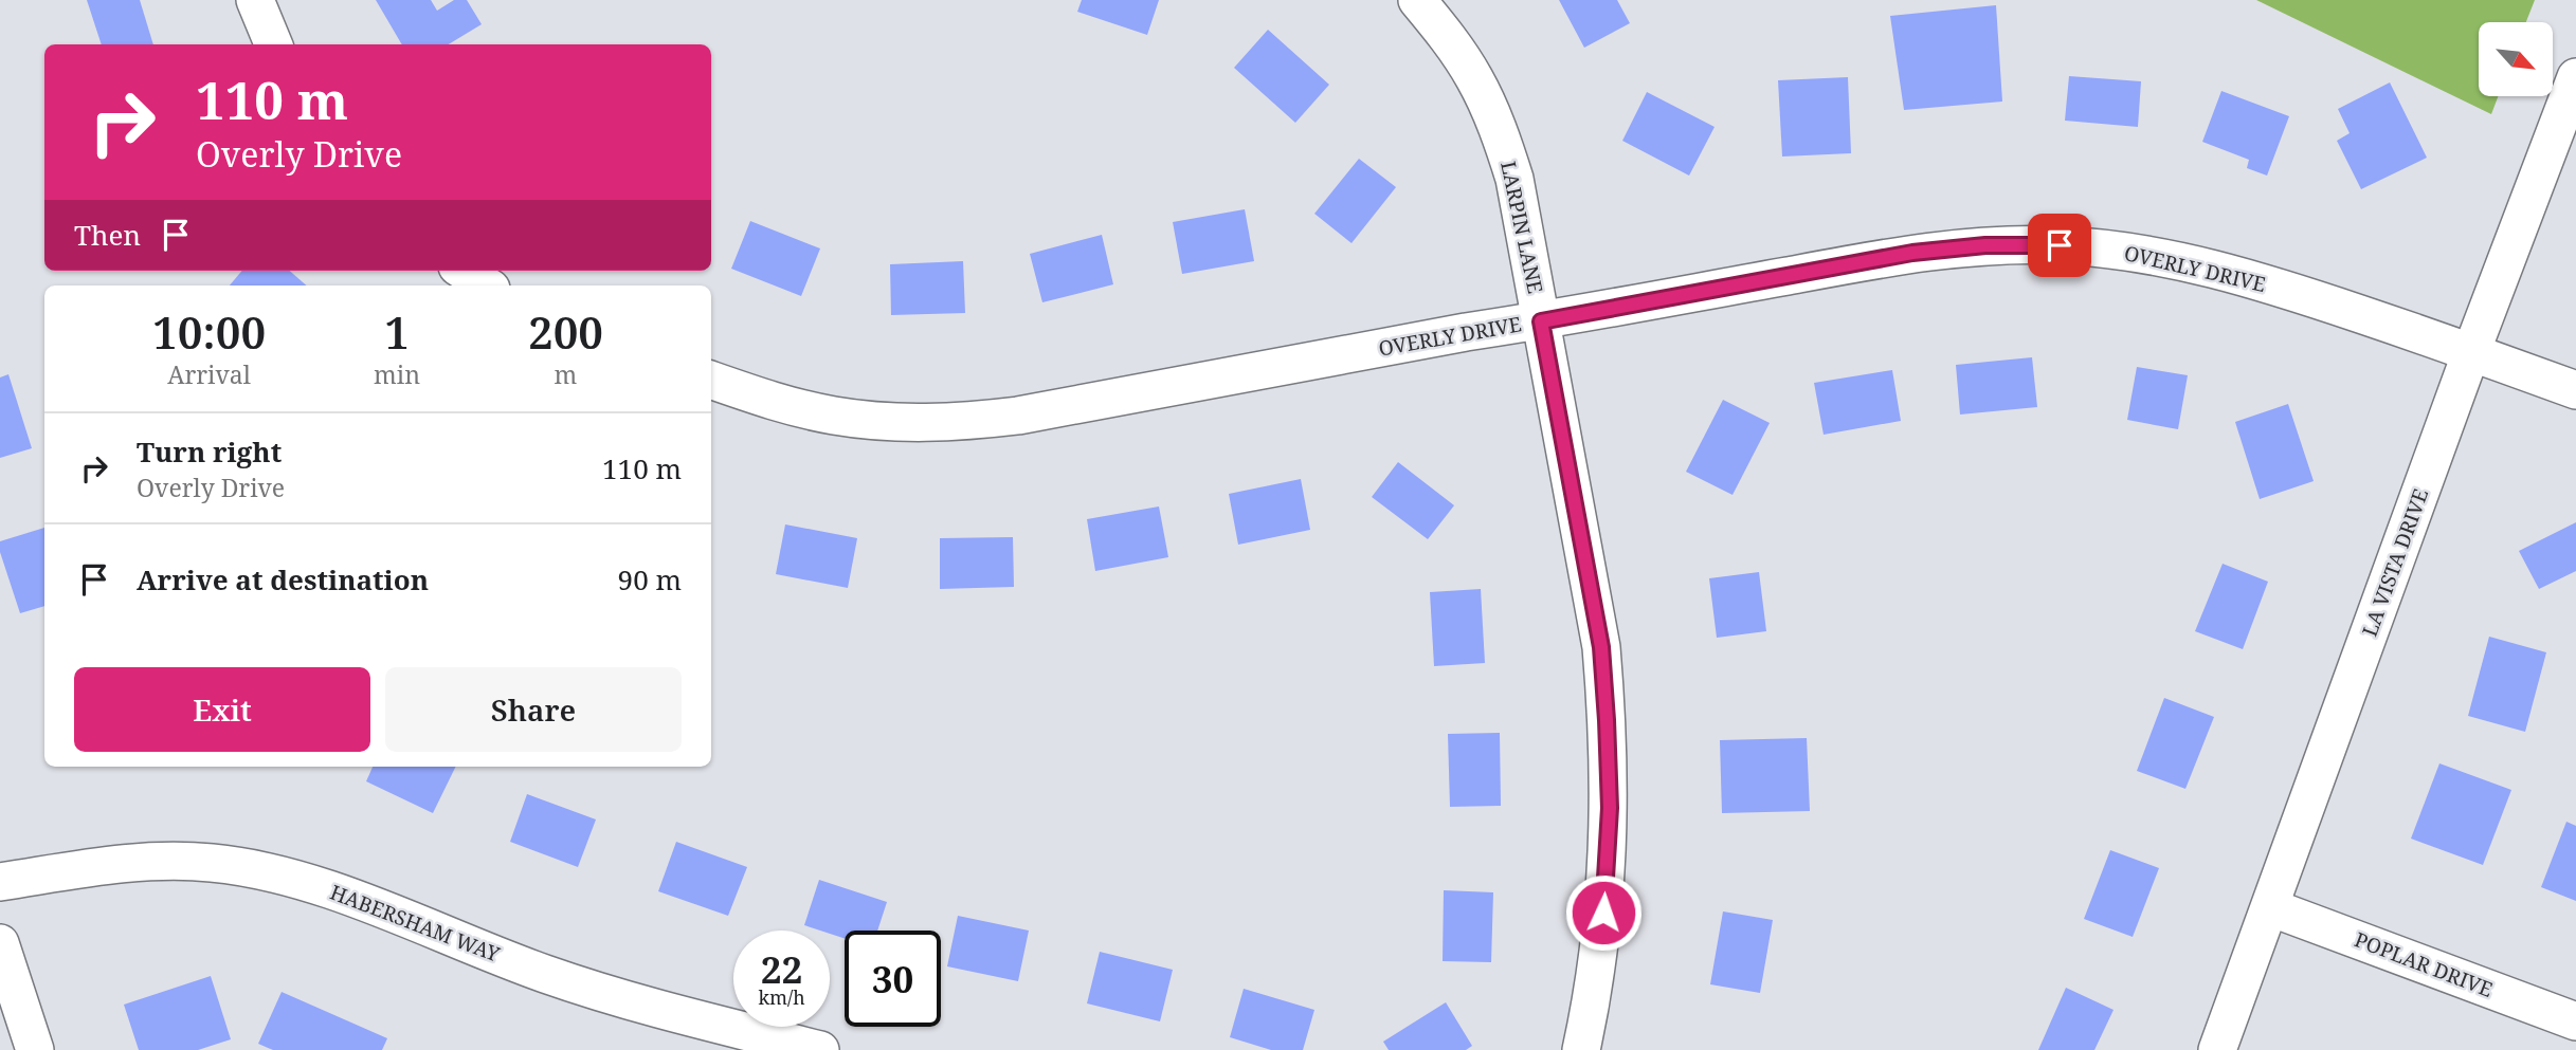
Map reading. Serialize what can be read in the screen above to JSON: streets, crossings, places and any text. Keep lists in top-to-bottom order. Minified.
{"streets":{"street":["LARPIN LANE","OVERLY DRIVE","LA VISTA DRIVE","HABERSHAM WAY","POPLAR DRIVE"]},"crossings":[["LARPIN LANE","OVERLY DRIVE"],["OVERLY DRIVE","LA VISTA DRIVE"],["LA VISTA DRIVE","POPLAR DRIVE"]],"north":"bottom right","page":{"turn":["110 m","Overly Drive"],"then":"Then","eta":["10:00","Arrival","1","min","200","m"],"list":[{"name":"Turn right","note":"Overly Drive","value":"110 m"},{"name":"Arrive at destination","value":"90 m"}],"buttons":["Exit","Share"],"speed":"22 km/h","limit":"30"}}
